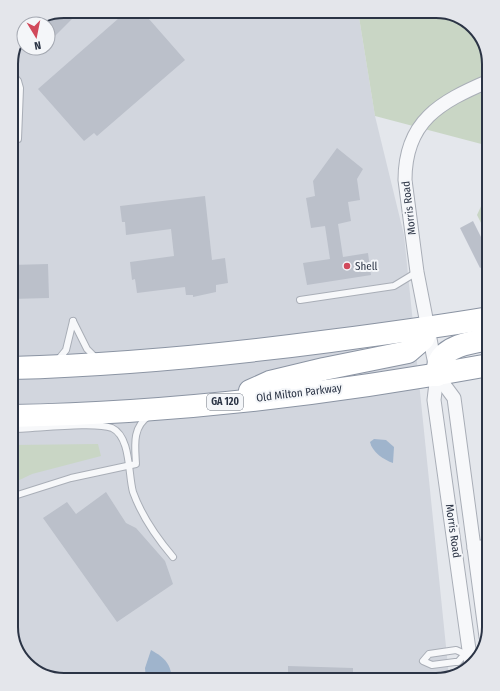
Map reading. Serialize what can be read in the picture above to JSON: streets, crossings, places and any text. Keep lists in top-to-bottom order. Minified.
{"streets":{"highway":["Old Milton Parkway","GA 120"],"street":["Morris Road"]},"crossings":[["Morris Road","Old Milton Parkway"]],"places":["Shell"],"north":"bottom"}
